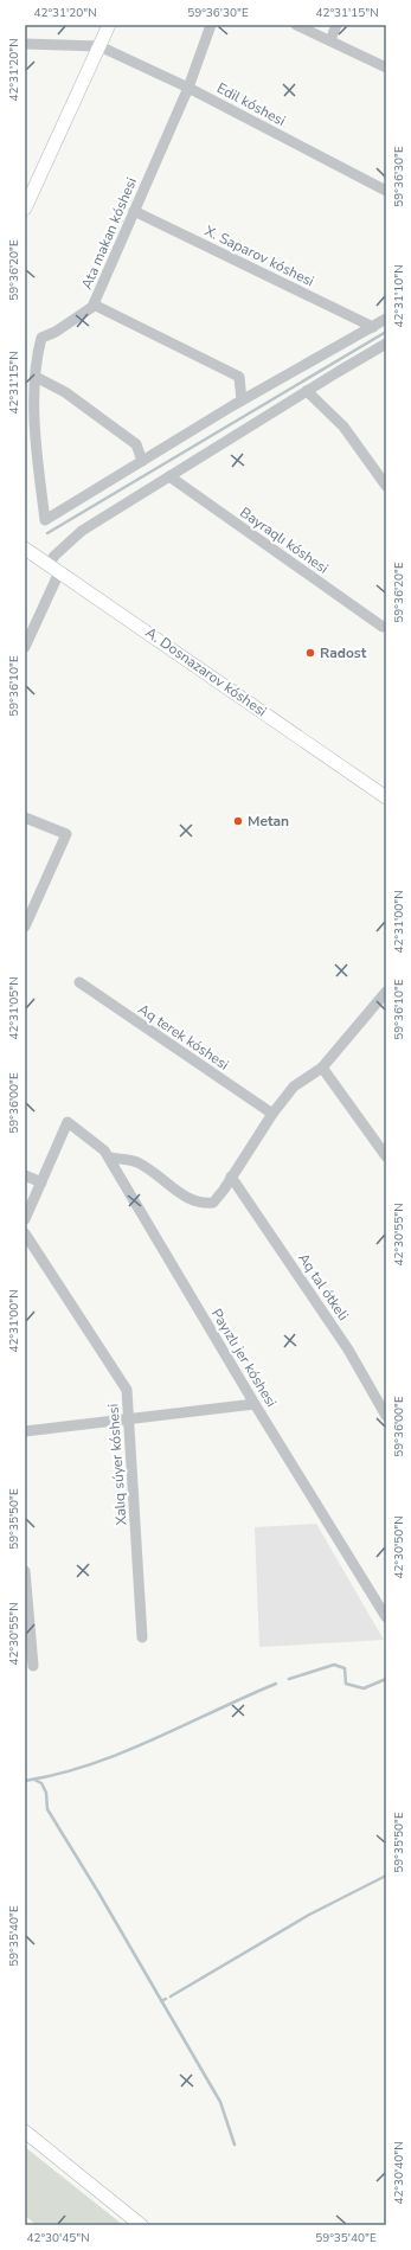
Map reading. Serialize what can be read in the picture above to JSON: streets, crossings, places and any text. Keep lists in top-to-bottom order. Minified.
{"streets":{"main road":["A. Dosnazarov kóshesi"],"street":["Edil kóshesi","Ata makan kóshesi","X. Saparov kóshesi","Bayraqlı kóshesi","Aq terek kóshesi","Aq tal ótkeli","Payızlı jer kóshesi","Xalıq súyer kóshesi"]},"crossings":[["Edil kóshesi","Ata makan kóshesi"],["Ata makan kóshesi","X. Saparov kóshesi"]],"places":["Radost","Metan"],"coordinates":["42°31'20\"N","59°36'30\"E","42°31'15\"N","59°36'20\"E","42°31'10\"N","59°36'10\"E","42°31'00\"N","42°31'05\"N","59°36'00\"E","42°30'55\"N","59°35'50\"E","42°30'50\"N","59°35'40\"E","42°30'40\"N","42°30'45\"N"]}
